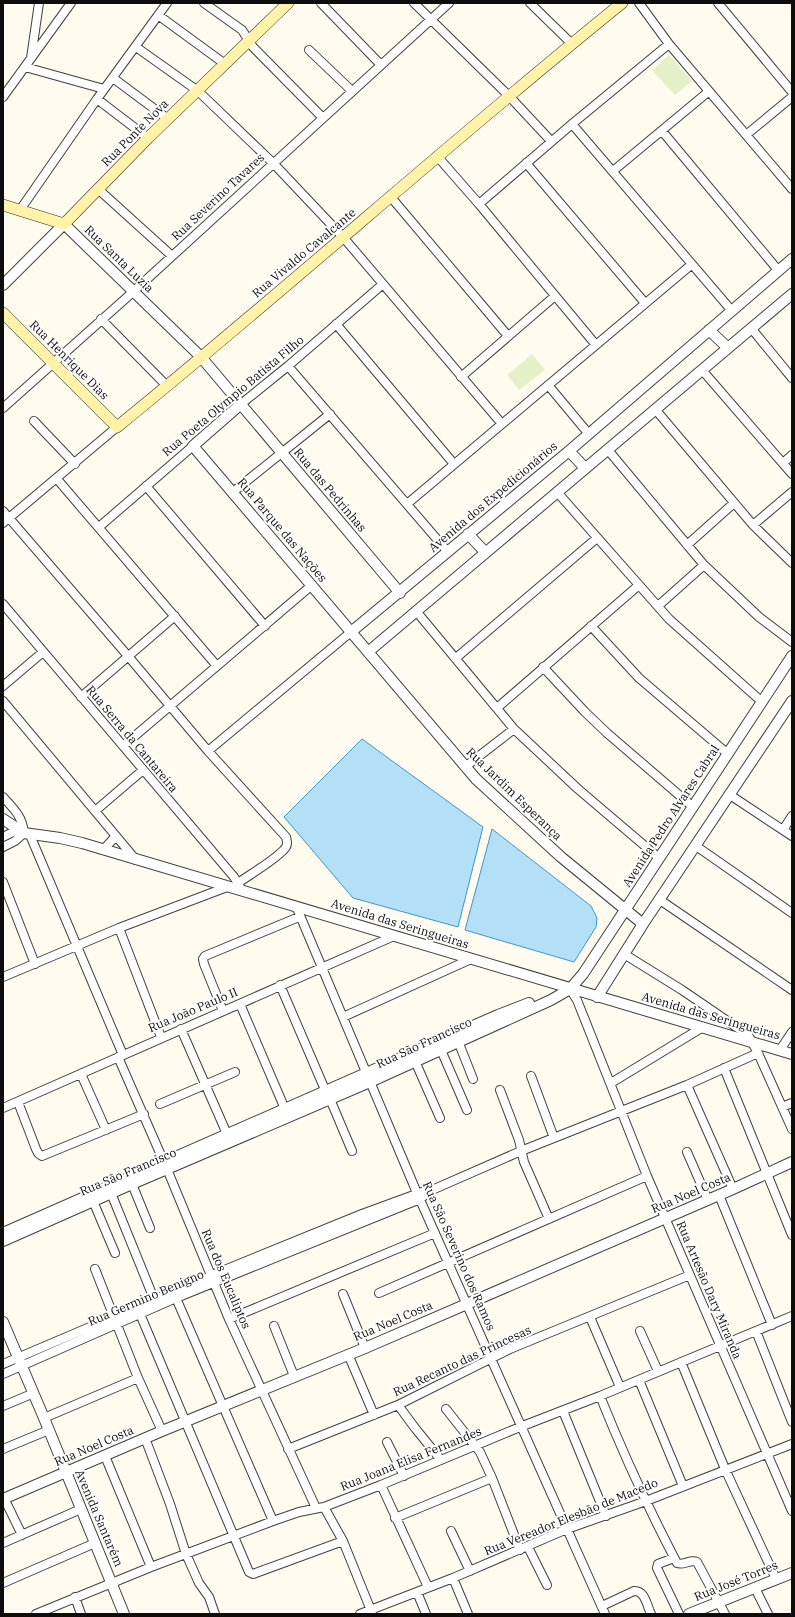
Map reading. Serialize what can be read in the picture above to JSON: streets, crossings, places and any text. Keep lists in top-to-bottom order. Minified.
{"streets":{"main road":["Rua Ponte Nova","Rua Vivaldo Cavalcante","Rua Santa Luzia","Rua Henrique Dias"],"street":["Rua Severino Tavares","Rua Poeta Olympio Batista Filho","Rua das Pedrinhas","Avenida dos Expedicionários","Rua Parque das Nações","Rua Serra da Cantareira","Rua Jardim Esperança","Avenida Pedro Alvares Cabral","Avenida das Seringueiras","Rua João Paulo II","Rua São Francisco","Rua Noel Costa","Rua São Severino dos Ramos","Rua dos Eucaliptos","Rua Artesão Dary Miranda","Rua Germino Benigno","Rua Recanto das Princesas","Rua Joana Elisa Fernandes","Rua Vereador Elesbão de Macedo","Avenida Santarém","Rua José Torres"]},"crossings":[["Rua Ponte Nova","Rua Santa Luzia"],["Rua Severino Tavares","Rua Santa Luzia"],["Rua Severino Tavares","Rua Henrique Dias"],["Rua Vivaldo Cavalcante","Rua Santa Luzia"],["Rua Vivaldo Cavalcante","Rua Henrique Dias"],["Rua Santa Luzia","Rua Poeta Olympio Batista Filho"],["Rua Santa Luzia","Rua das Pedrinhas"],["Rua Poeta Olympio Batista Filho","Rua das Pedrinhas"],["Rua Poeta Olympio Batista Filho","Rua Parque das Nações"],["Rua das Pedrinhas","Avenida dos Expedicionários"],["Avenida dos Expedicionários","Rua Parque das Nações"],["Avenida dos Expedicionários","Rua Jardim Esperança"],["Rua Parque das Nações","Rua Jardim Esperança"],["Rua Serra da Cantareira","Avenida das Seringueiras"],["Rua Jardim Esperança","Avenida Pedro Alvares Cabral"],["Avenida Pedro Alvares Cabral","Avenida das Seringueiras"],["Avenida Pedro Alvares Cabral","Rua São Francisco"],["Avenida Pedro Alvares Cabral","Rua Artesão Dary Miranda"],["Avenida das Seringueiras","Rua João Paulo II"],["Avenida das Seringueiras","Rua São Francisco"],["Avenida das Seringueiras","Rua São Severino dos Ramos"],["Avenida das Seringueiras","Rua dos Eucaliptos"],["Avenida das Seringueiras","Rua Artesão Dary Miranda"],["Rua João Paulo II","Rua São Severino dos Ramos"],["Rua João Paulo II","Rua dos Eucaliptos"],["Rua São Francisco","Rua São Severino dos Ramos"],["Rua São Francisco","Rua dos Eucaliptos"],["Rua São Francisco","Rua Artesão Dary Miranda"],["Rua Noel Costa","Rua São Severino dos Ramos"],["Rua Noel Costa","Rua dos Eucaliptos"],["Rua Noel Costa","Rua Artesão Dary Miranda"],["Rua Noel Costa","Avenida Santarém"],["Rua São Severino dos Ramos","Rua Germino Benigno"],["Rua São Severino dos Ramos","Rua Recanto das Princesas"],["Rua São Severino dos Ramos","Rua Joana Elisa Fernandes"],["Rua São Severino dos Ramos","Rua Vereador Elesbão de Macedo"],["Rua dos Eucaliptos","Rua Germino Benigno"],["Rua dos Eucaliptos","Rua Recanto das Princesas"],["Rua dos Eucaliptos","Rua Joana Elisa Fernandes"],["Rua dos Eucaliptos","Rua Vereador Elesbão de Macedo"],["Rua Artesão Dary Miranda","Rua Germino Benigno"],["Rua Artesão Dary Miranda","Rua Recanto das Princesas"],["Rua Artesão Dary Miranda","Rua Joana Elisa Fernandes"],["Rua Artesão Dary Miranda","Rua Vereador Elesbão de Macedo"],["Rua Germino Benigno","Avenida Santarém"],["Rua Joana Elisa Fernandes","Avenida Santarém"]]}
